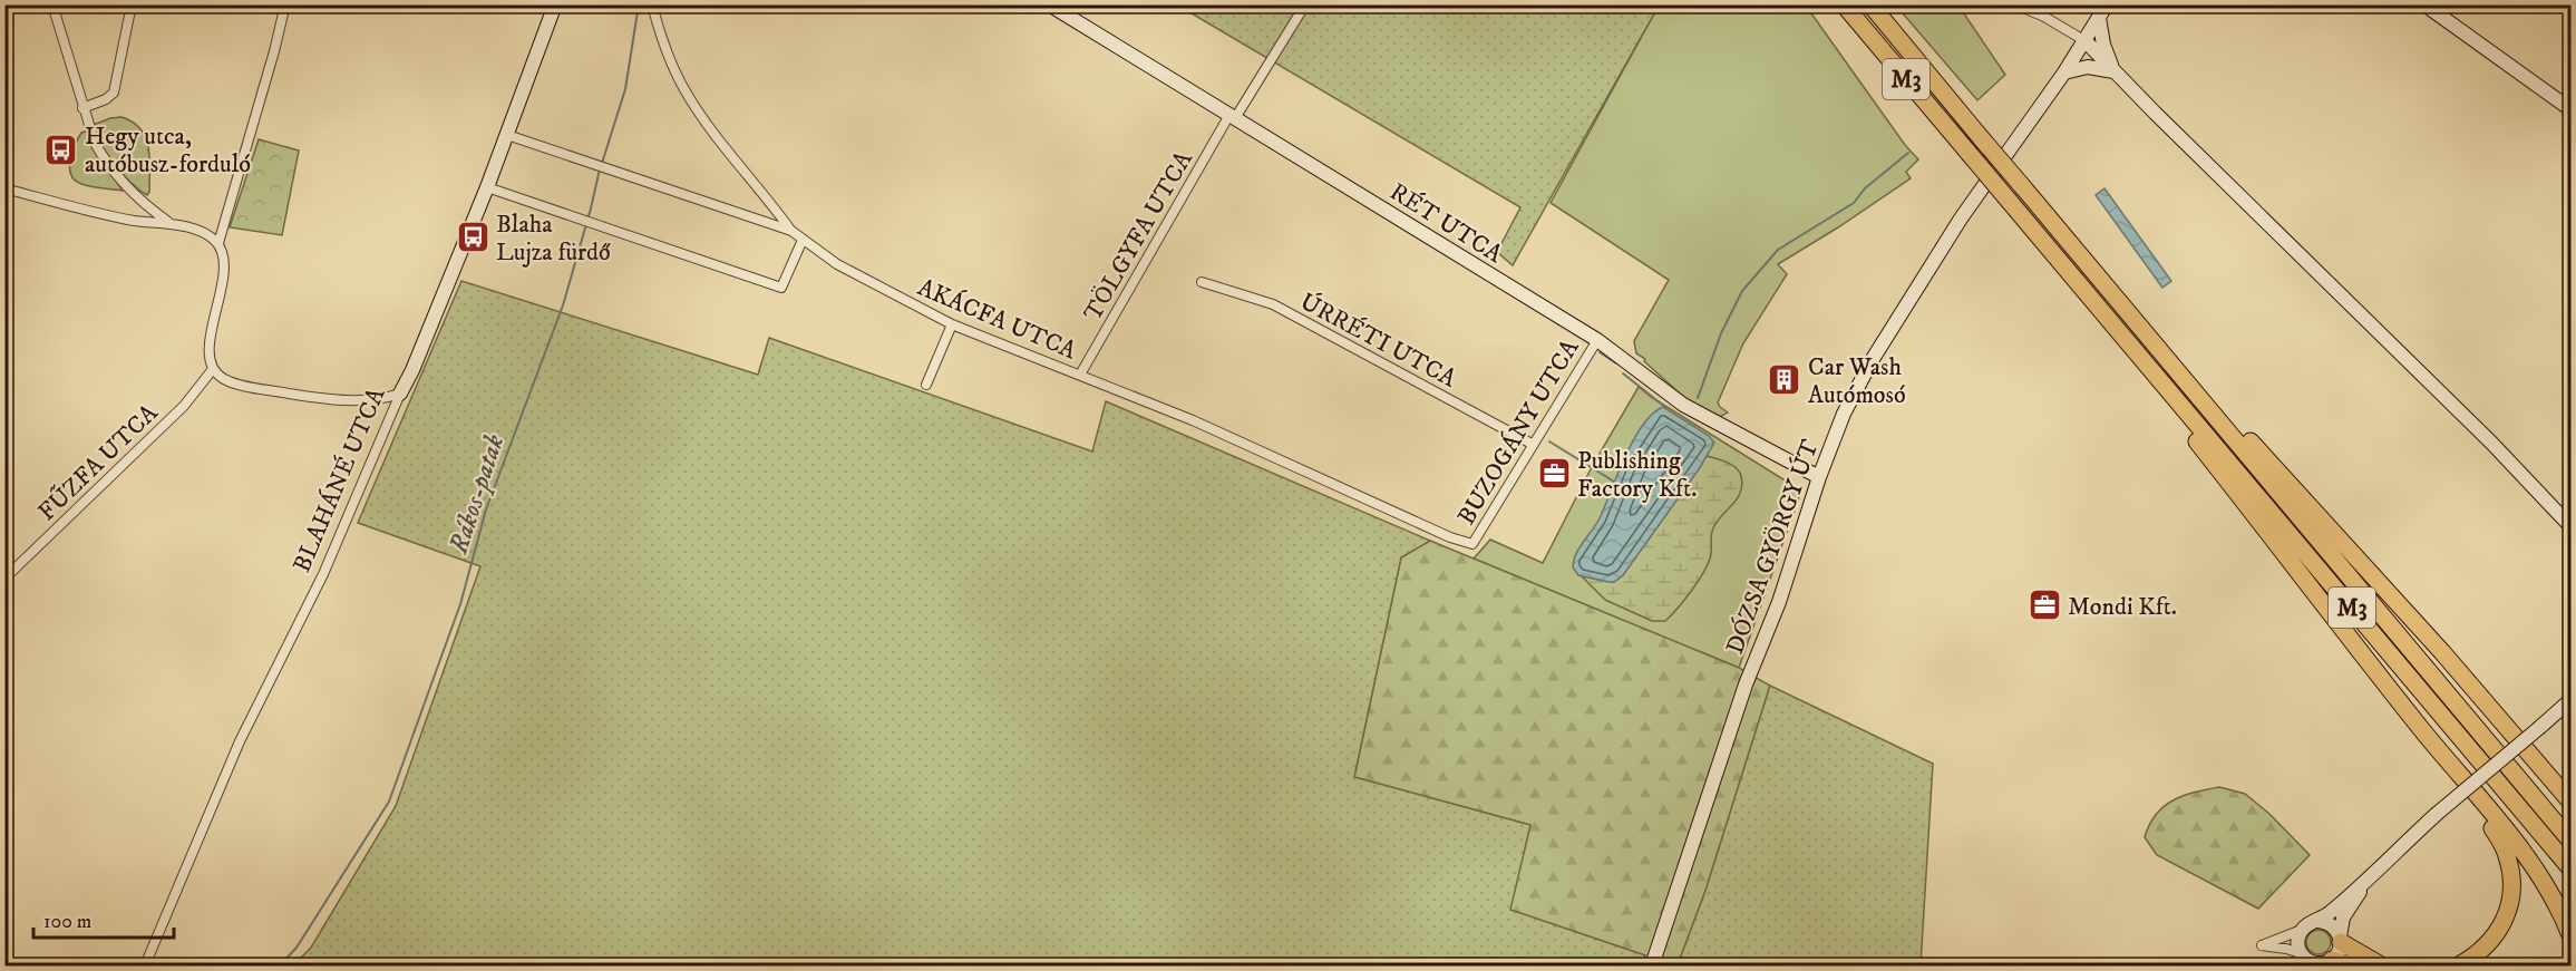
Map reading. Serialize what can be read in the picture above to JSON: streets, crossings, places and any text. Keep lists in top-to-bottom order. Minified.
{"streets":{"highway":["M3"],"street":["RÉT UTCA","TÖLGYFA UTCA","AKÁCFA UTCA","ÚRRÉTI UTCA","BUZOGÁNY UTCA","FŰZFA UTCA","BLAHÁNÉ UTCA","DÓZSA GYÖRGY ÚT"]},"crossings":[["RÉT UTCA","TÖLGYFA UTCA"],["RÉT UTCA","BUZOGÁNY UTCA"],["RÉT UTCA","DÓZSA GYÖRGY ÚT"],["TÖLGYFA UTCA","AKÁCFA UTCA"],["AKÁCFA UTCA","BUZOGÁNY UTCA"],["AKÁCFA UTCA","BLAHÁNÉ UTCA"],["ÚRRÉTI UTCA","BUZOGÁNY UTCA"]],"water":["Rákos-patak"],"places":{"bus stop":["Hegy utca, autóbusz-forduló","Blaha Lujza fürdő"],"building":["Car Wash Autómosó"],"office":["Publishing Factory Kft.","Mondi Kft."]},"scale_bar":"100 m"}
